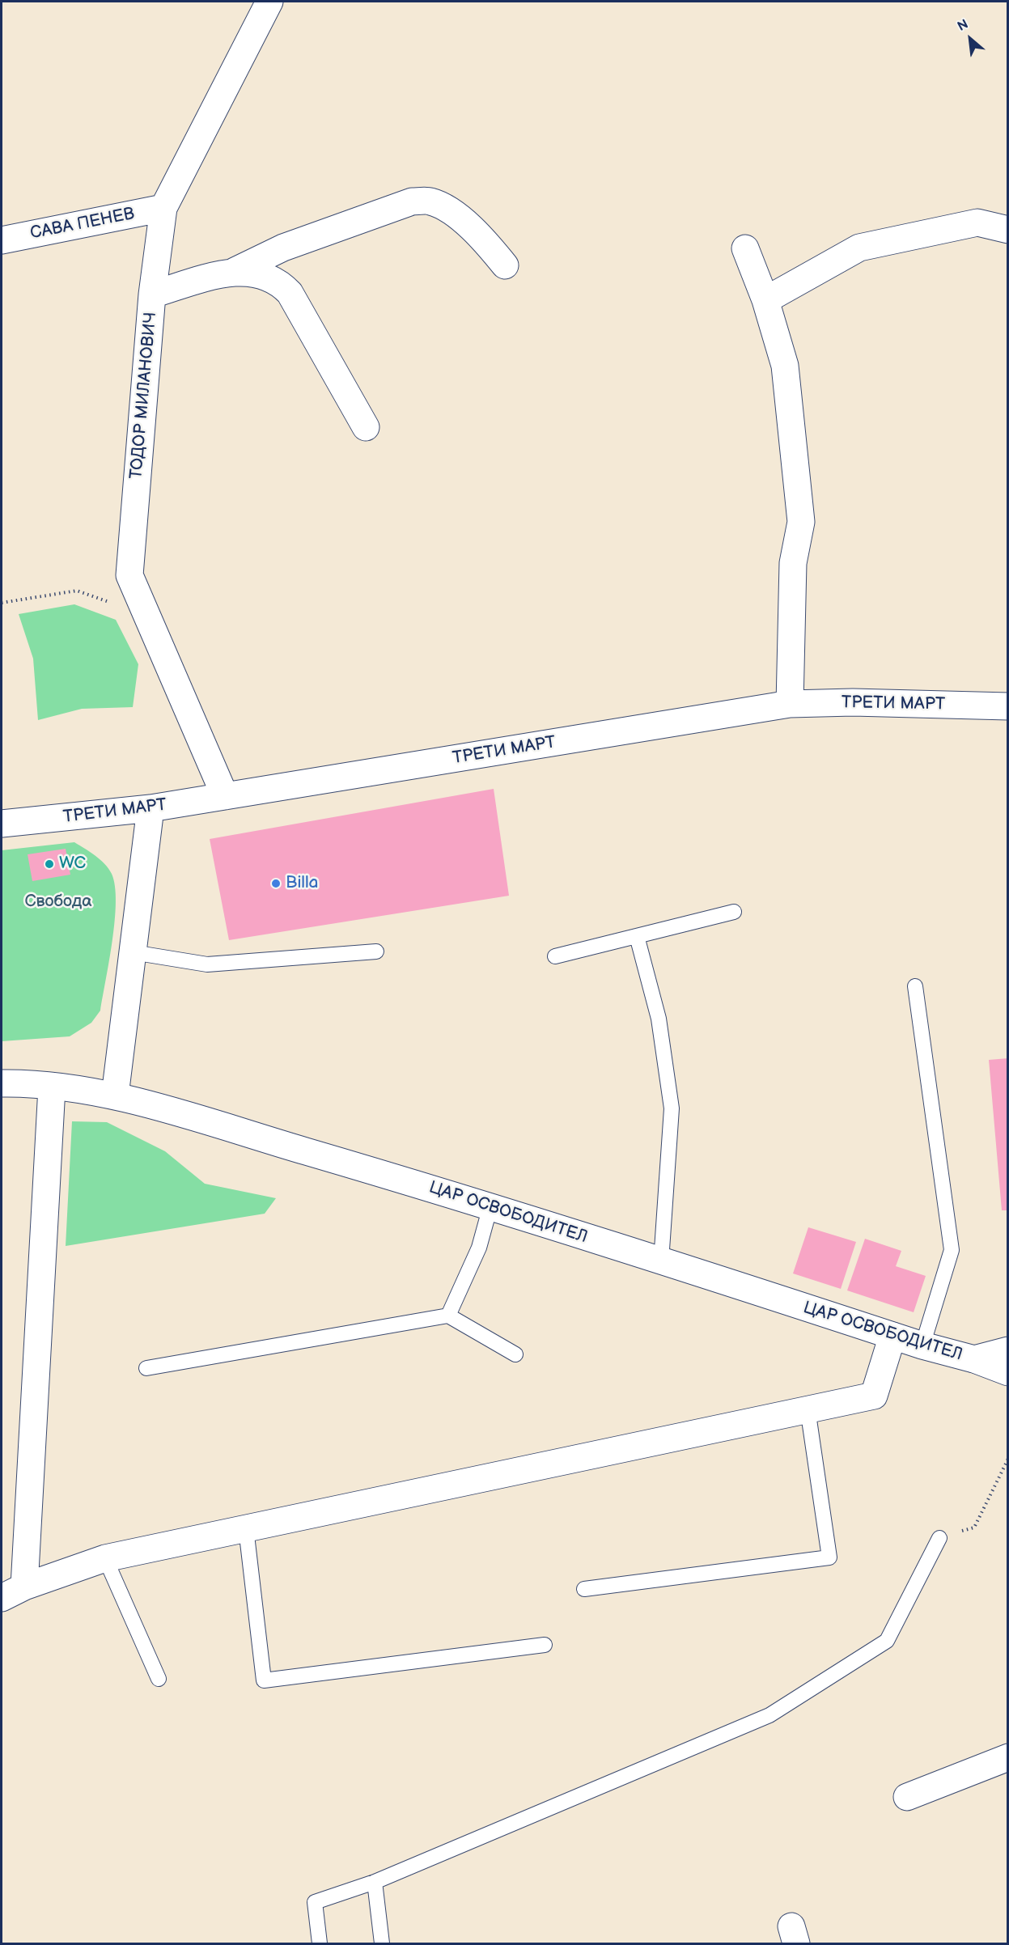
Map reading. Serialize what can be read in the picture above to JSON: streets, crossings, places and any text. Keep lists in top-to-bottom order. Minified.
{"streets":{"street":["САВА ПЕНЕВ","ТОДОР МИЛАНОВИЧ","ТРЕТИ МАРТ","ЦАР ОСВОБОДИТЕЛ"]},"crossings":[["САВА ПЕНЕВ","ТОДОР МИЛАНОВИЧ"],["ТОДОР МИЛАНОВИЧ","ТРЕТИ МАРТ"]],"parks":["Свобода"],"places":["WC","Billa"],"north":"top left"}
